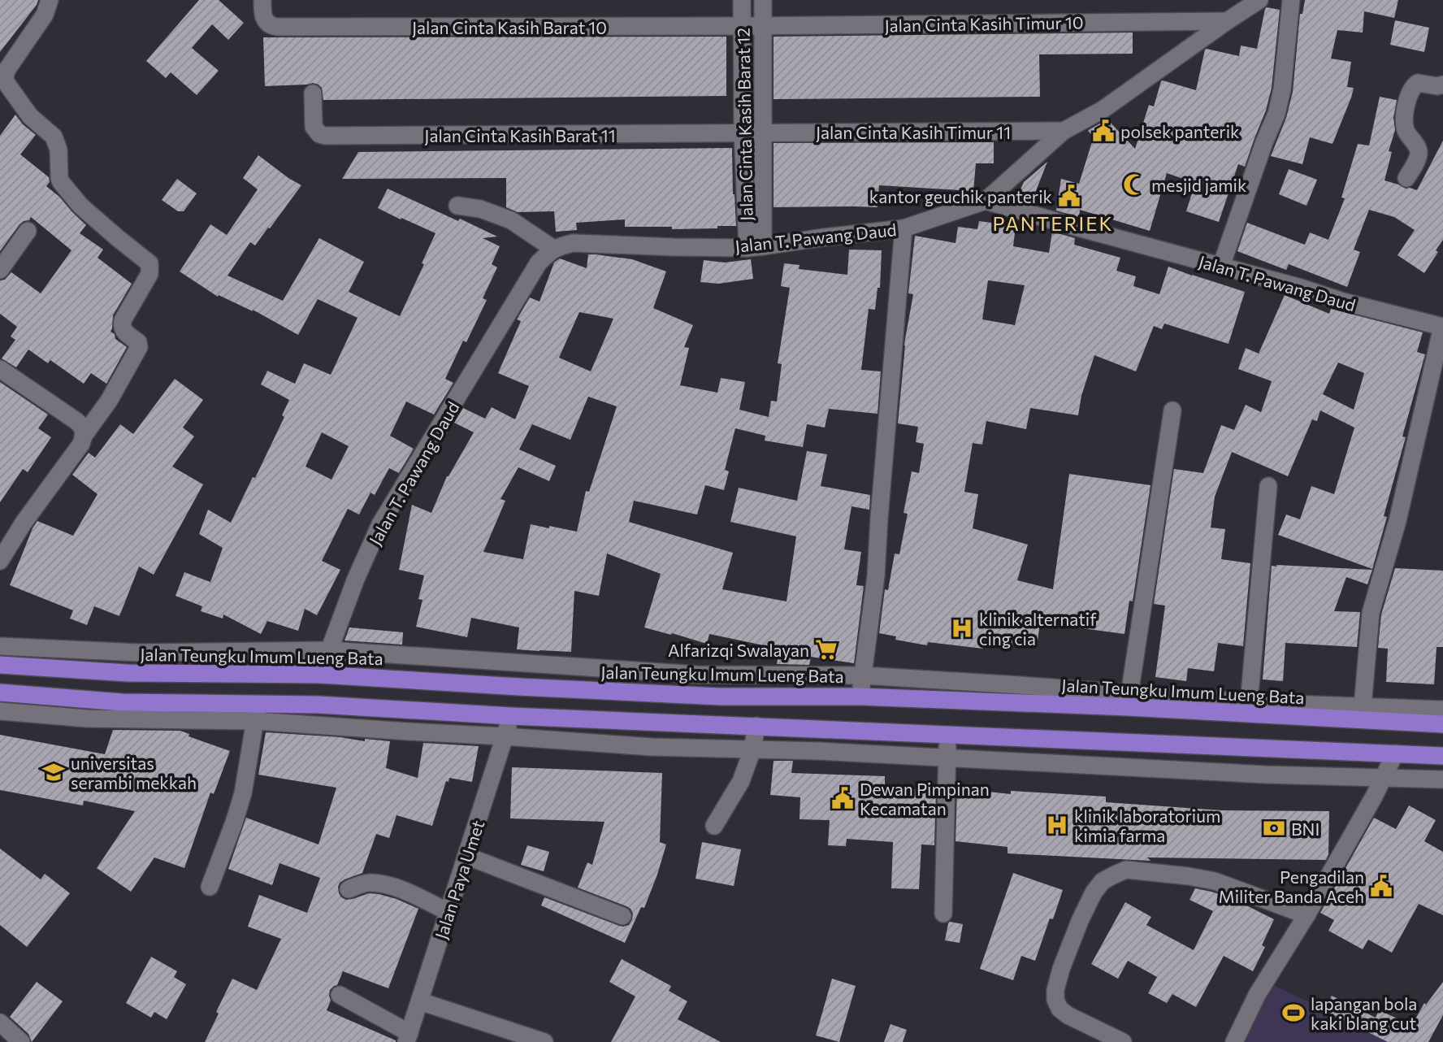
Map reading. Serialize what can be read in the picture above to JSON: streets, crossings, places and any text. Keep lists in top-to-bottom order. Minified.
{"streets":{"highway":["Jalan Teungku Imum Lueng Bata"],"street":["Jalan Cinta Kasih Timur 10","Jalan Cinta Kasih Barat 10","Jalan Cinta Kasih Barat 12","Jalan Cinta Kasih Timur 11","Jalan Cinta Kasih Barat 11","Jalan T. Pawang Daud","Jalan Paya Umet"]},"crossings":[["Jalan Cinta Kasih Timur 10","Jalan Cinta Kasih Barat 10"],["Jalan Cinta Kasih Timur 10","Jalan Cinta Kasih Barat 12"],["Jalan Cinta Kasih Barat 10","Jalan Cinta Kasih Barat 12"],["Jalan Cinta Kasih Barat 12","Jalan Cinta Kasih Barat 11"],["Jalan Cinta Kasih Barat 12","Jalan T. Pawang Daud"],["Jalan Cinta Kasih Timur 11","Jalan Cinta Kasih Barat 11"],["Jalan T. Pawang Daud","Jalan Teungku Imum Lueng Bata"]],"districts":["PANTERIEK"],"places":{"public building":["polsek panterik","kantor geuchik panterik","Dewan Pimpinan Kecamatan","Pengadilan Militer Banda Aceh"],"mosque":["mesjid jamik"],"hospital":["klinik alternatif cing cia","klinik laboratorium kimia farma"],"supermarket":["Alfarizqi Swalayan"],"school or university":["universitas serambi mekkah"],"bank":["BNI"],"sports":["lapangan bola kaki blang cut"]}}
